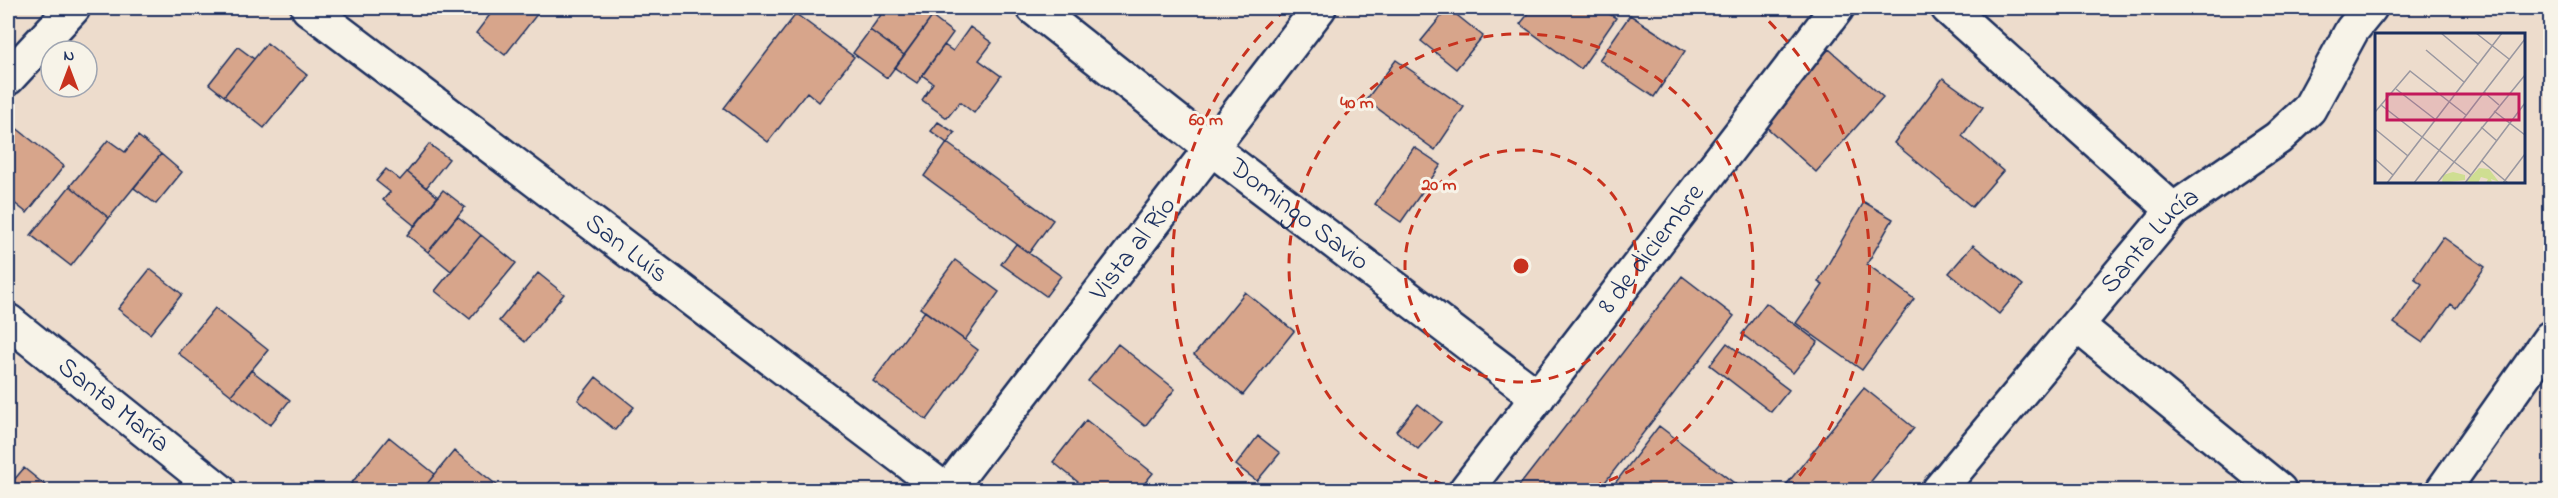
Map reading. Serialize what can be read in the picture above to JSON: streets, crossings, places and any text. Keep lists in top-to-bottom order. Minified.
{"streets":{"street":["Domingo Savio","Santa Lucía","San Luís","Vista al Río","8 de diciembre","Santa María"]},"crossings":[["Domingo Savio","Vista al Río"],["Domingo Savio","8 de diciembre"],["San Luís","Vista al Río"]],"north":"top","rings":["40 m","60 m","20 m"]}
